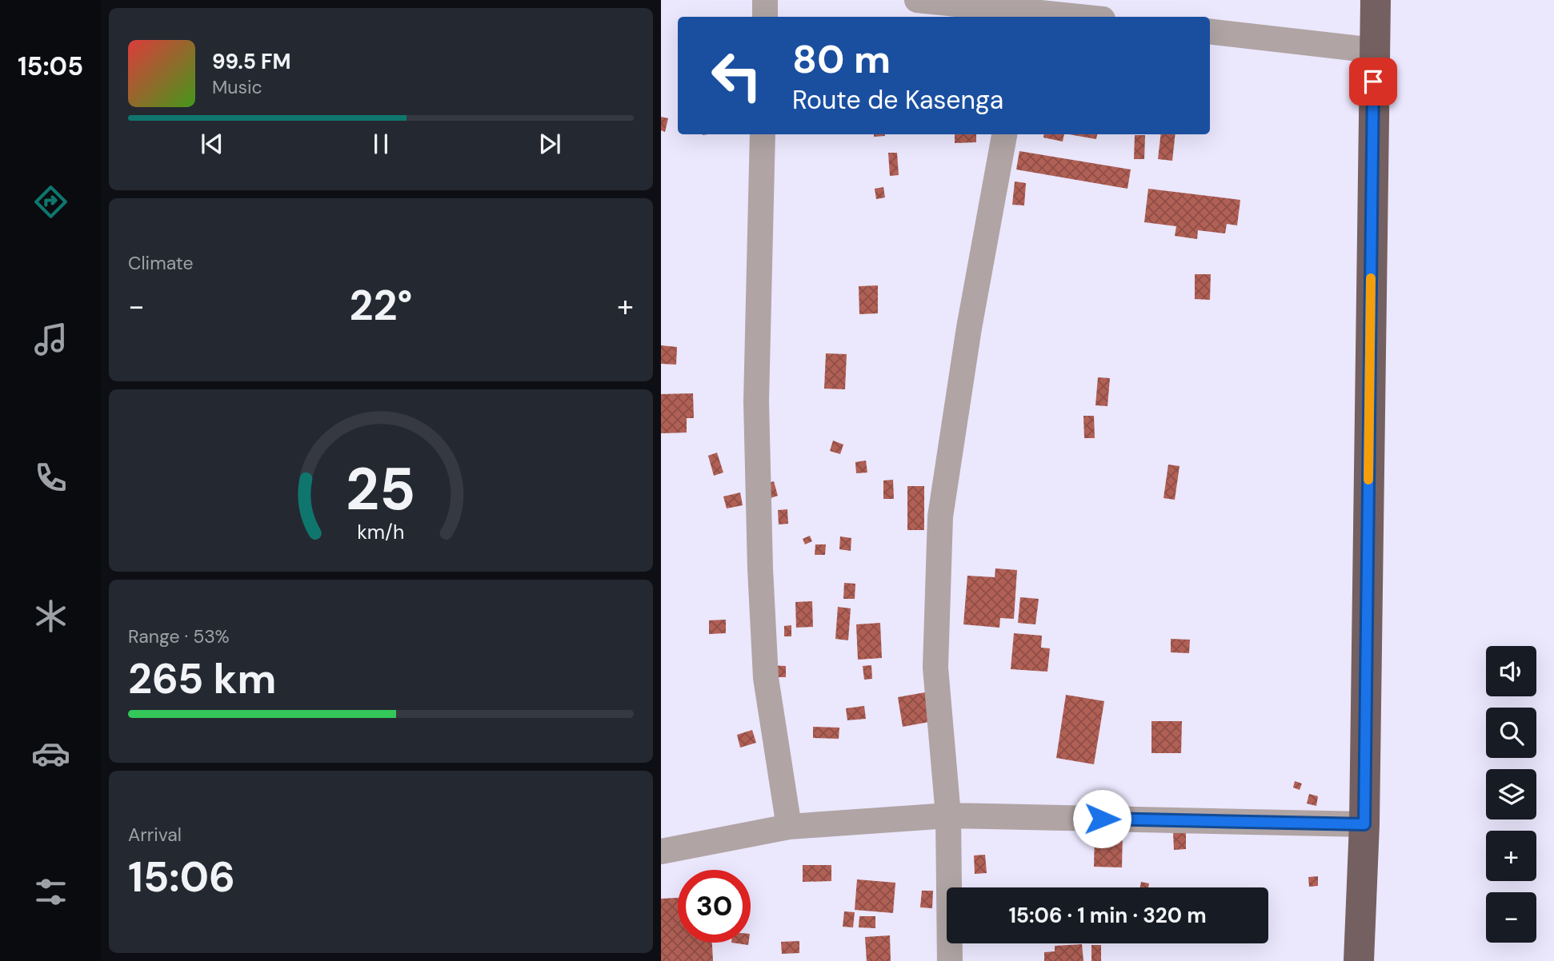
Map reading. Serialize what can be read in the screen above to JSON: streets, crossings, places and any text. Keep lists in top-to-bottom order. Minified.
{"page":{"tabs":"15:05","turn":["80 m","Route de Kasenga"],"song":["99.5 FM","Music"],"tile":["Climate",["Range · 53%","265 km"],["Arrival","15:06"]],"heat":["−","22°","+"],"map_buttons":["+","−"],"limit":"30","trip":"15:06 · 1 min · 320 m","gauge":["25","km/h"]}}
